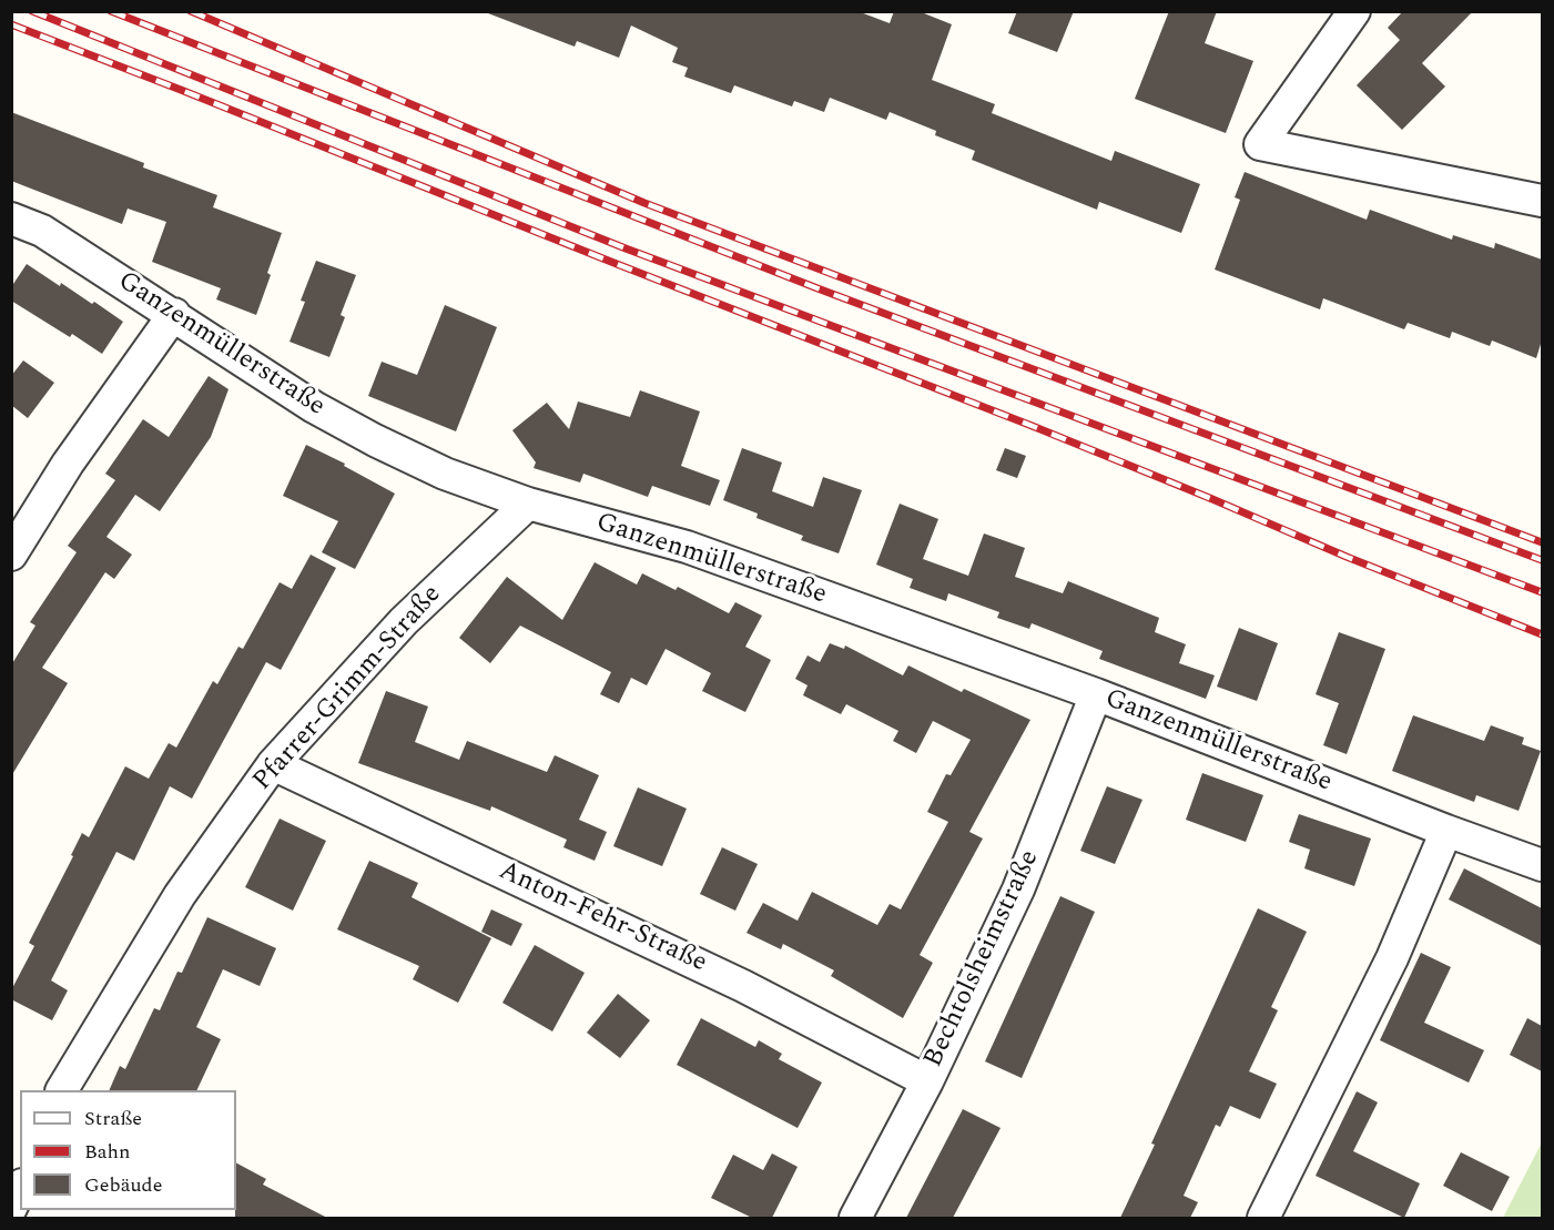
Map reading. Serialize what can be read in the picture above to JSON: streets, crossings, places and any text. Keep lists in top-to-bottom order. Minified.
{"streets":{"street":["Ganzenmüllerstraße","Pfarrer-Grimm-Straße","Anton-Fehr-Straße","Bechtolsheimstraße"]},"crossings":[["Ganzenmüllerstraße","Pfarrer-Grimm-Straße"],["Ganzenmüllerstraße","Bechtolsheimstraße"],["Pfarrer-Grimm-Straße","Anton-Fehr-Straße"],["Anton-Fehr-Straße","Bechtolsheimstraße"]],"legend":["Straße","Bahn","Gebäude"]}
